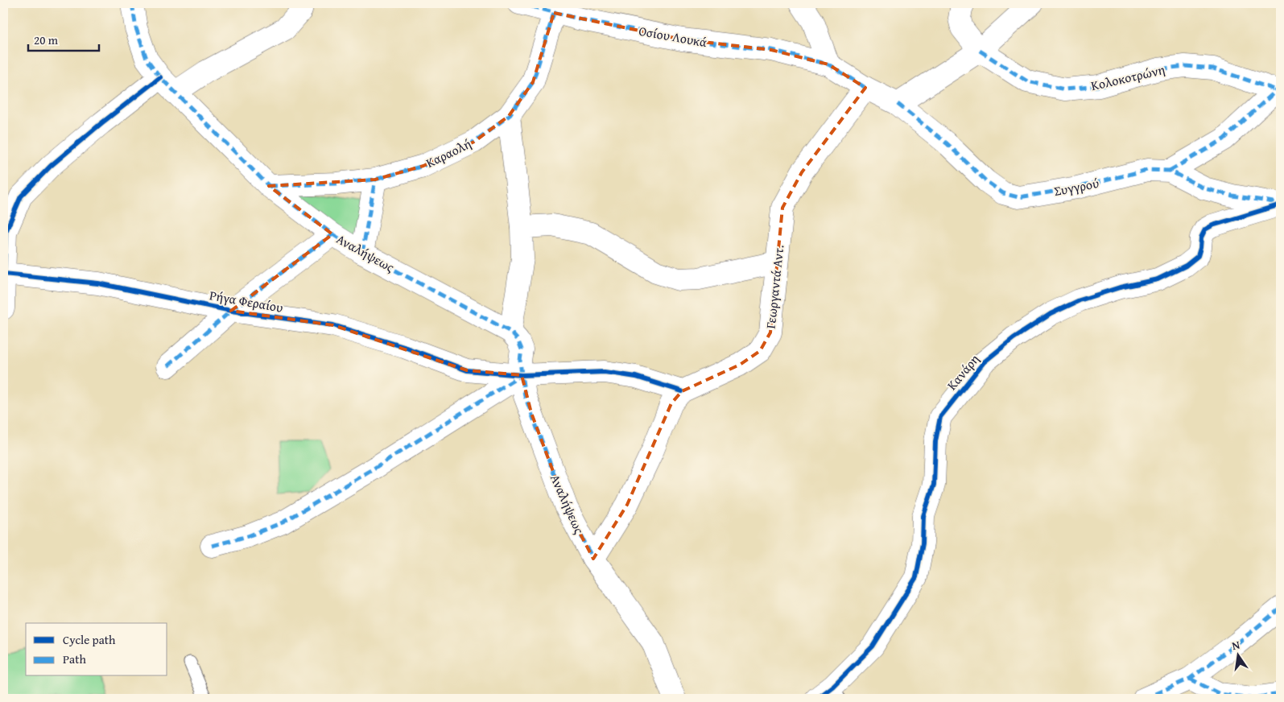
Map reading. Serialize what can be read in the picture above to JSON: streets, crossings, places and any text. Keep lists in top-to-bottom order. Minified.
{"streets":{"street":["Οσίου Λουκά","Κολοκοτρώνη","Καραολή","Συγγρού","Αναλήψεως","Γεωργαντά Αντ.","Ρήγα Φεραίου","Κανάρη"]},"crossings":[["Οσίου Λουκά","Καραολή"],["Οσίου Λουκά","Συγγρού"],["Οσίου Λουκά","Γεωργαντά Αντ."],["Καραολή","Αναλήψεως"],["Συγγρού","Γεωργαντά Αντ."],["Συγγρού","Κανάρη"],["Αναλήψεως","Γεωργαντά Αντ."],["Αναλήψεως","Ρήγα Φεραίου"],["Γεωργαντά Αντ.","Ρήγα Φεραίου"]],"legend":["Cycle path","Path"],"scale_bar":"20 m","north":"top"}
